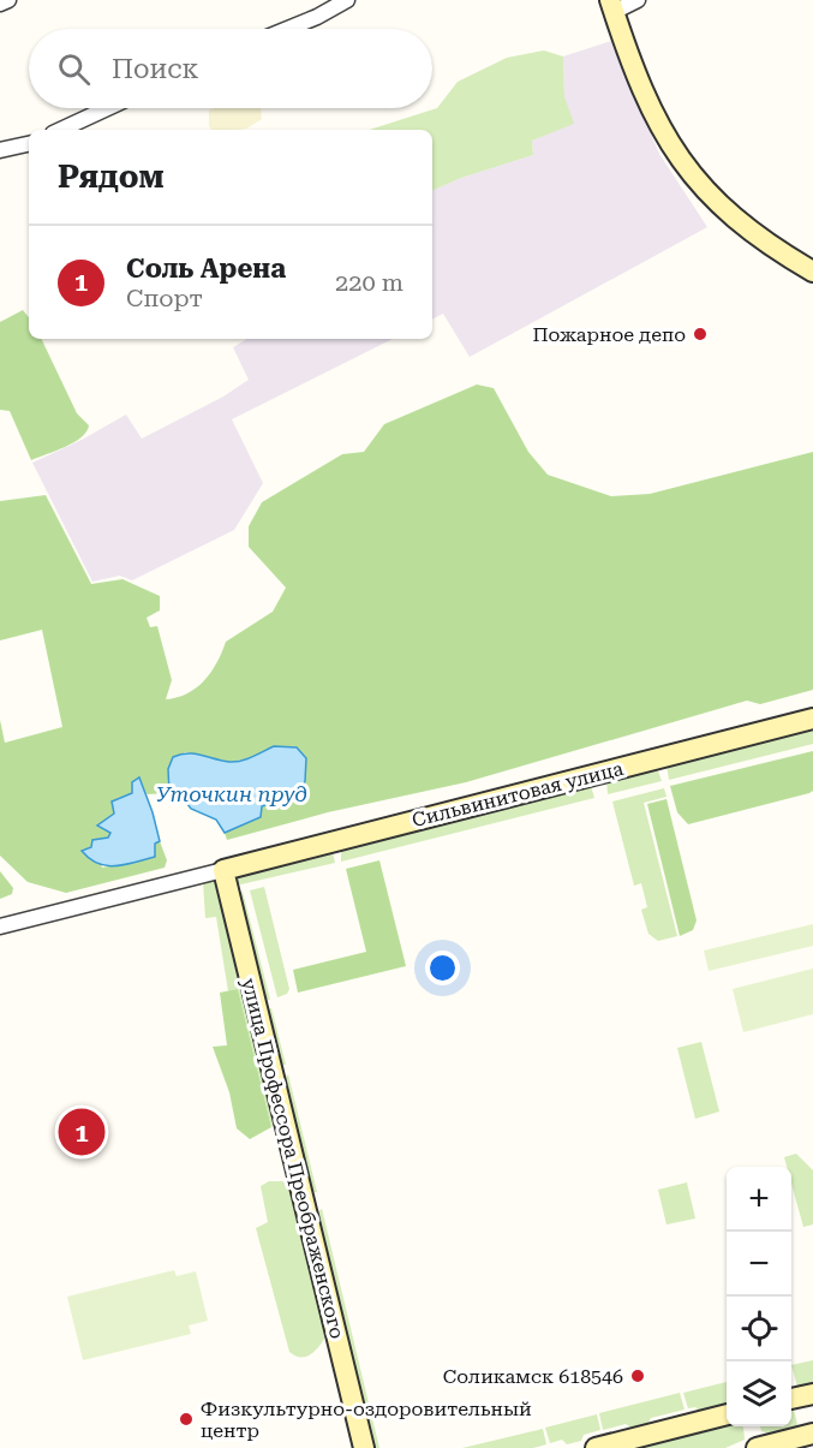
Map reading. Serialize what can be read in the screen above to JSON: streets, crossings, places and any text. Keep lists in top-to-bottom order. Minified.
{"streets":{"street":["Сильвинитовая улица","улица Профессора Преображенского"]},"crossings":[["Сильвинитовая улица","улица Профессора Преображенского"]],"water":["Уточкин пруд"],"places":["Пожарное депо","Соликамск 618546","Физкультурно-оздоровительный центр"],"page":{"search":"Поиск","heading":"Рядом","list":[{"mark":"1","name":"Соль Арена","note":"Спорт","value":"220 m"}],"pins":"1","map_buttons":["+","−"]}}
